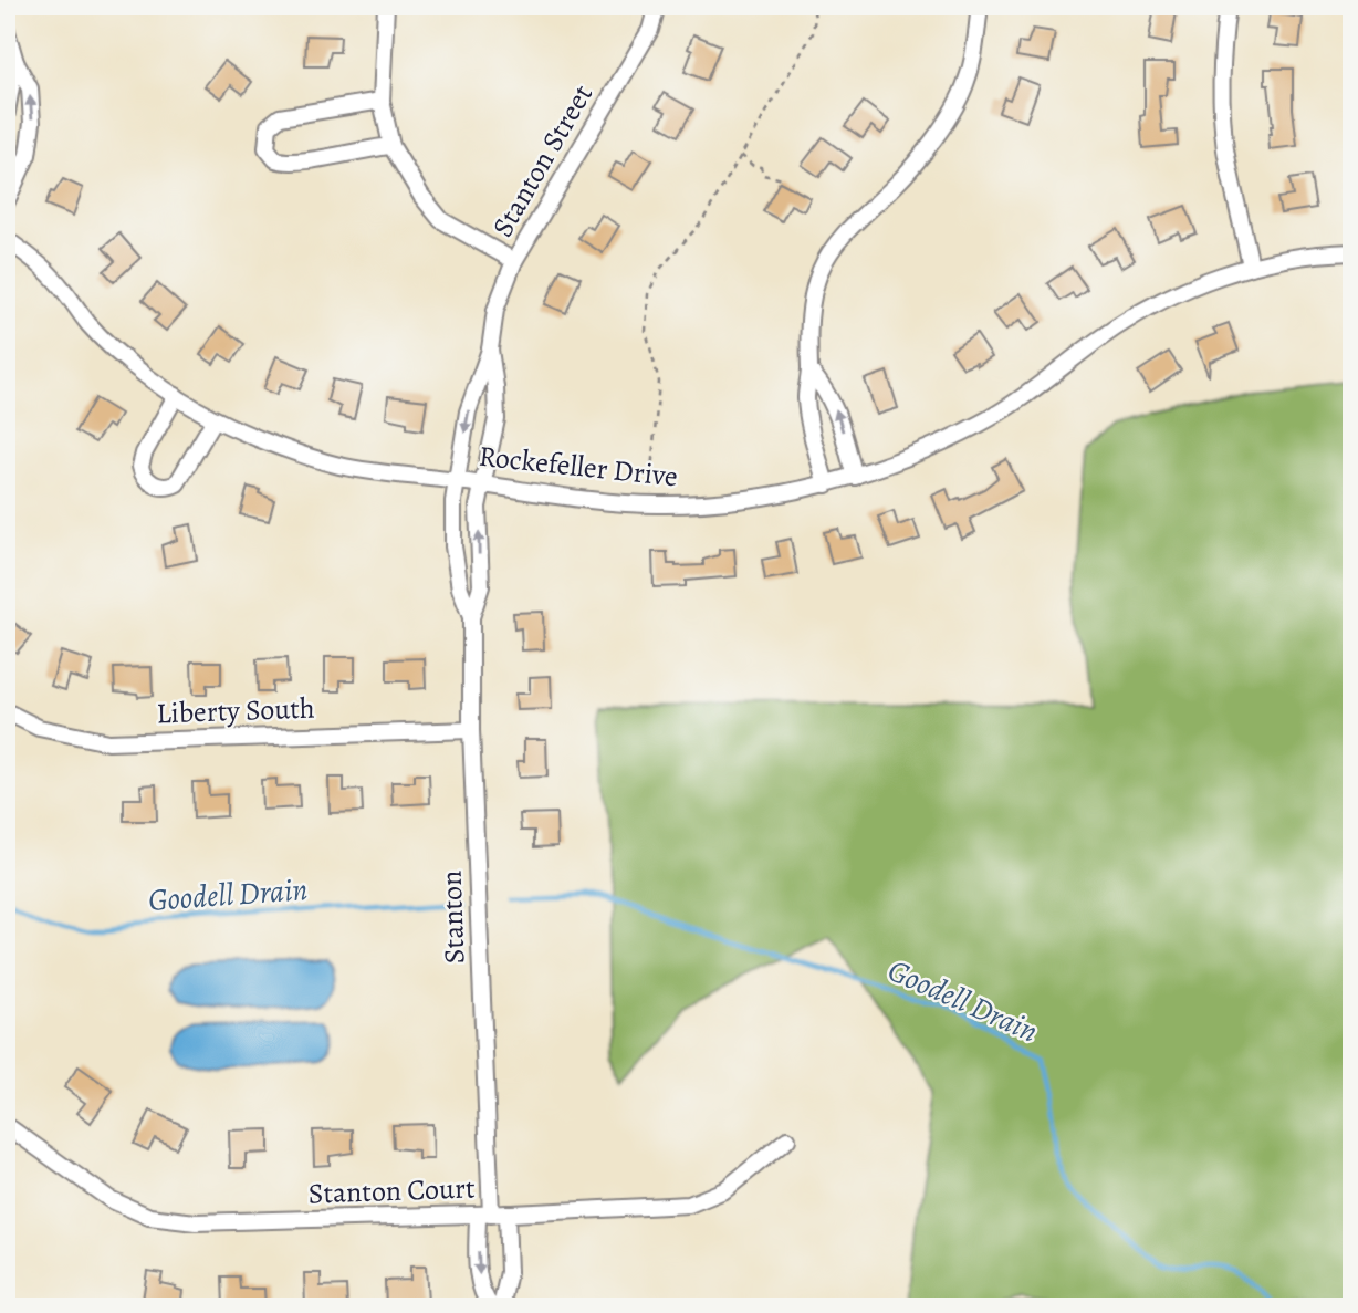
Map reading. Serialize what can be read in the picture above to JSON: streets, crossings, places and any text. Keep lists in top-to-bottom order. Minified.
{"streets":{"street":["Stanton Street","Rockefeller Drive","Liberty South","Stanton","Stanton Court"]},"crossings":[["Stanton Street","Rockefeller Drive"],["Stanton Street","Stanton"],["Liberty South","Stanton"],["Stanton","Stanton Court"]],"water":["Goodell Drain"]}
